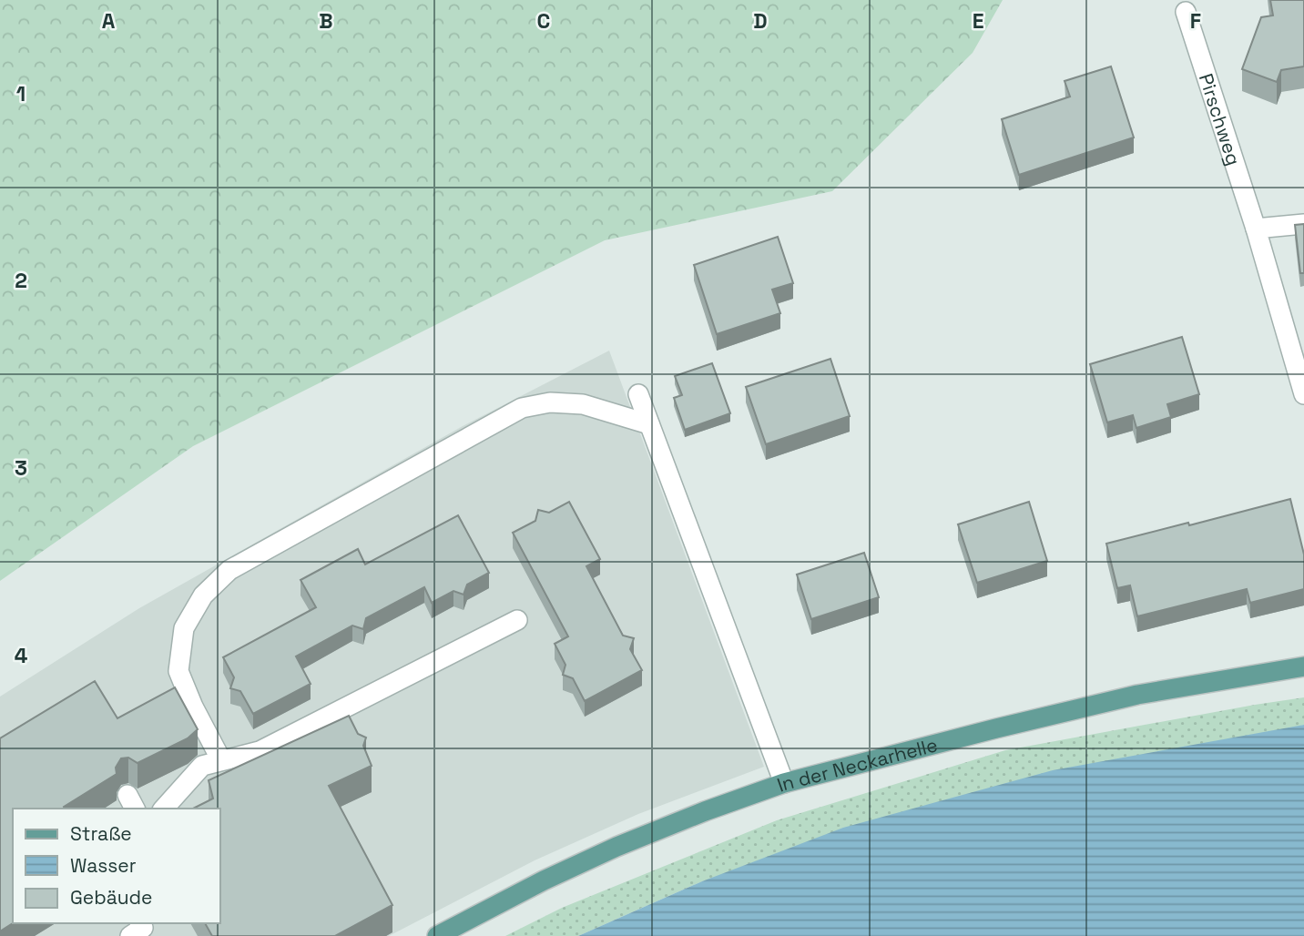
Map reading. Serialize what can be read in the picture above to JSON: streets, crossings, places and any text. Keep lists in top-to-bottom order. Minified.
{"streets":{"main road":["In der Neckarhelle"],"street":["Pirschweg"]},"legend":["Straße","Wasser","Gebäude"],"grid":{"columns":["A","B","C","D","E","F"],"rows":["1","2","3","4"]}}
